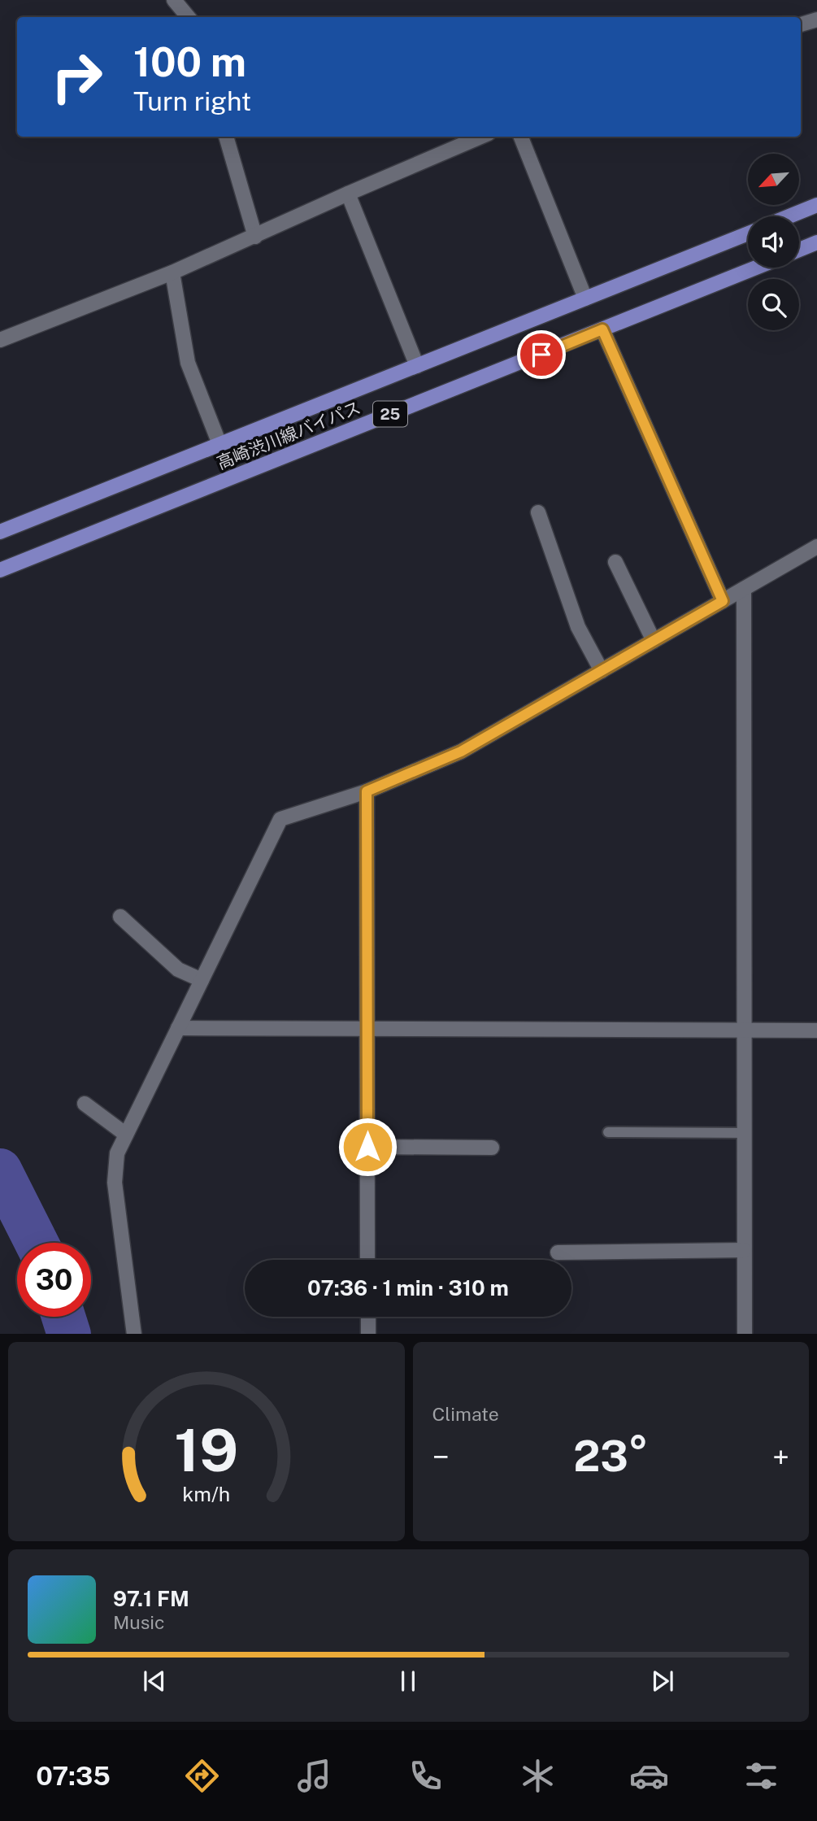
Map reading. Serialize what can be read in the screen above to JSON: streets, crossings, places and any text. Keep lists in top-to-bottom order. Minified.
{"streets":{"main road":["25","高崎渋川線バイパス"]},"north":"bottom left","page":{"turn":["100 m","Turn right"],"limit":"30","trip":"07:36 · 1 min · 310 m","tile":"Climate","heat":["−","23°","+"],"song":["97.1 FM","Music"],"tabs":"07:35","gauge":["19","km/h"]}}
